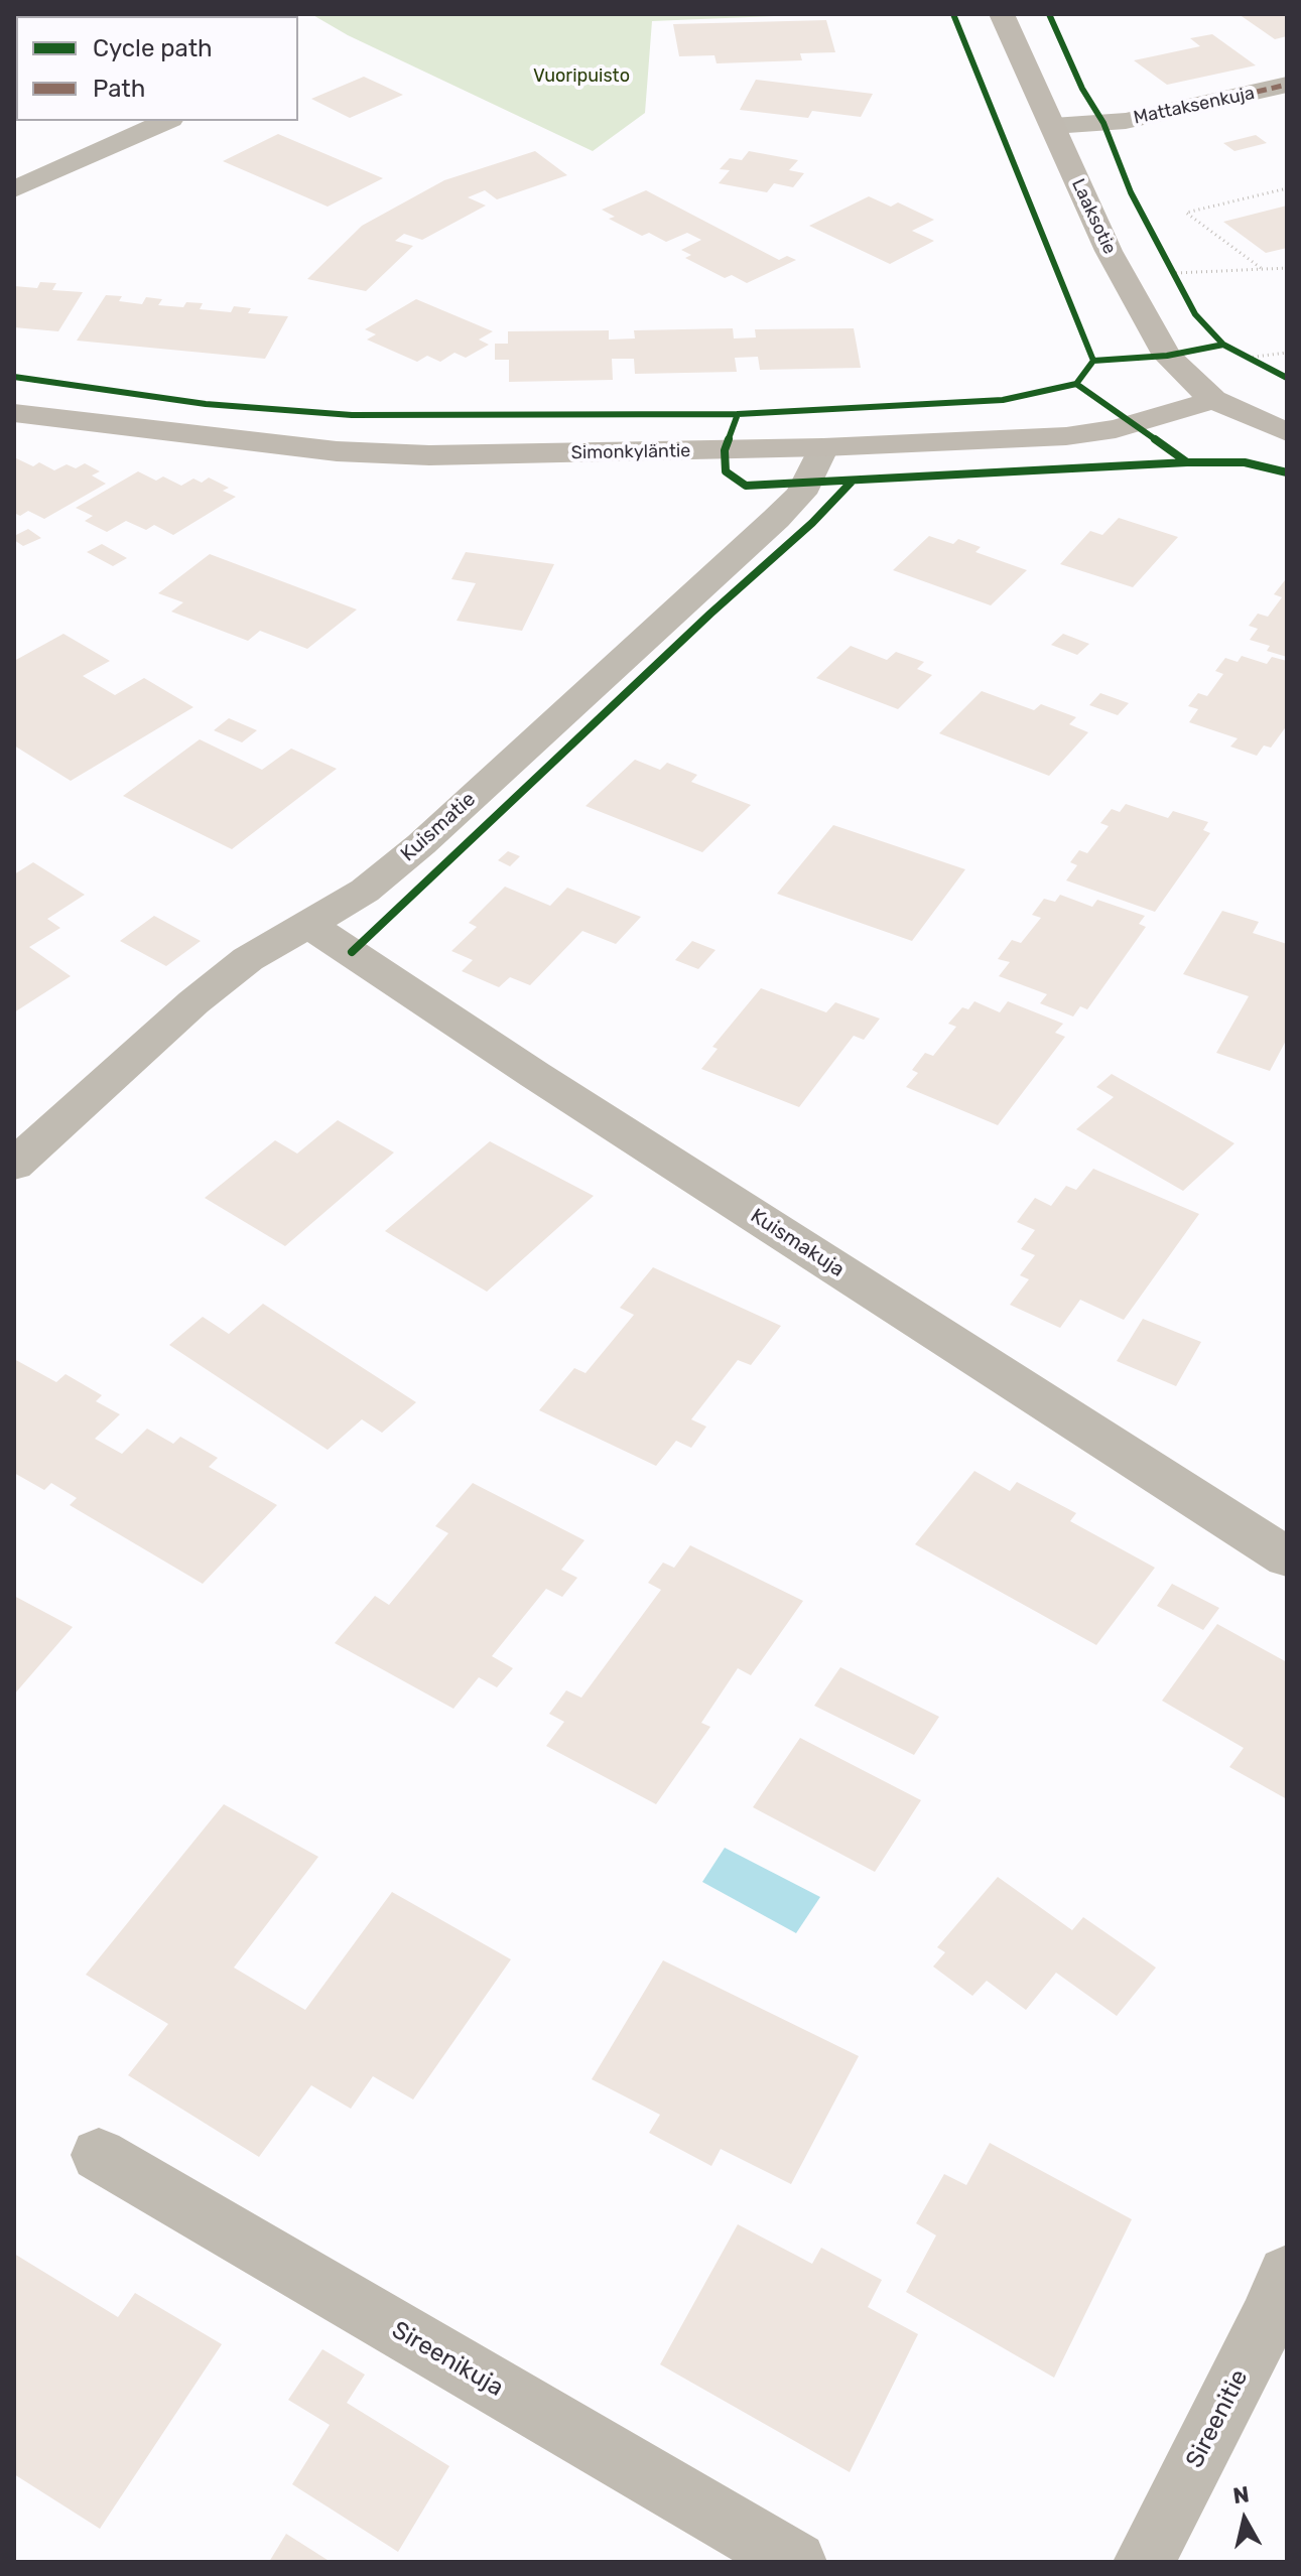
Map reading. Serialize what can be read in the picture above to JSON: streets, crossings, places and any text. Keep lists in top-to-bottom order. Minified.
{"streets":{"main road":["Laaksotie","Simonkyläntie"],"street":["Mattaksenkuja","Kuismatie","Kuismakuja","Sireenikuja","Sireenitie"]},"crossings":[["Mattaksenkuja","Laaksotie"],["Laaksotie","Simonkyläntie"],["Simonkyläntie","Kuismatie"],["Kuismatie","Kuismakuja"]],"parks":["Vuoripuisto"],"legend":["Cycle path","Path"],"north":"top"}
